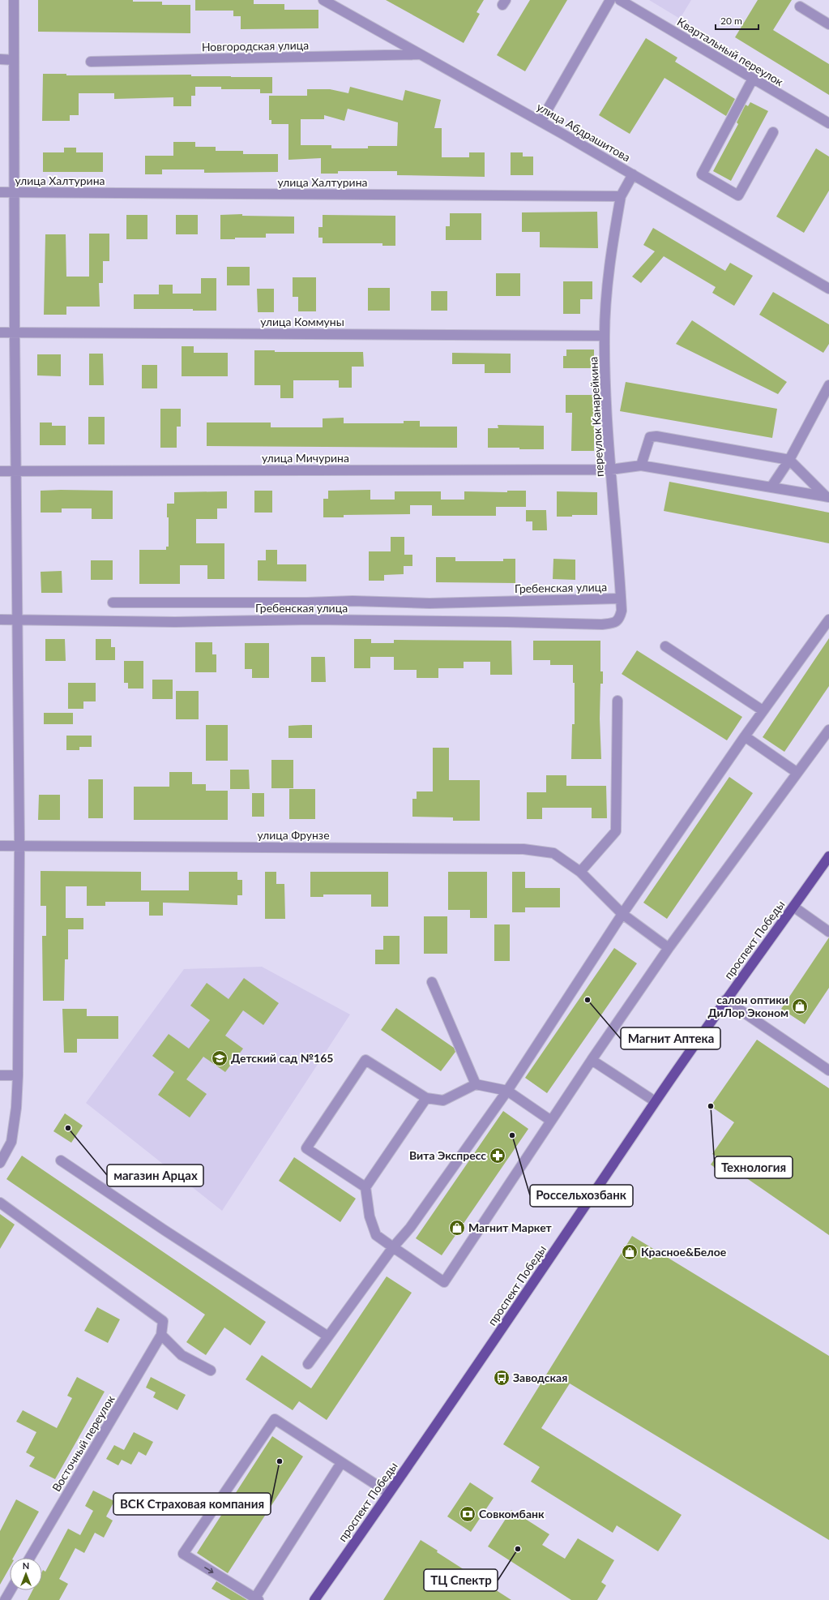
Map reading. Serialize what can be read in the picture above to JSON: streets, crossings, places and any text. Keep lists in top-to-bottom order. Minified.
{"streets":{"main road":["проспект Победы"],"street":["Новгородская улица","Квартальный переулок","улица Абдрашитова","улица Халтурина","улица Коммуны","переулок Канарейкина","улица Мичурина","Гребенская улица","улица Фрунзе","Восточный переулок"]},"crossings":[["Новгородская улица","улица Абдрашитова"],["улица Халтурина","переулок Канарейкина"],["улица Коммуны","переулок Канарейкина"],["переулок Канарейкина","улица Мичурина"],["переулок Канарейкина","Гребенская улица"]],"places":{"other":["Магнит Аптека","Технология","магазин Арцах","Россельхозбанк","ВСК Страховая компания","ТЦ Спектр"],"shop":["салон оптики ДиЛор Эконом","Магнит Маркет","Красное&Белое"],"school or university":["Детский сад №165"],"pharmacy":["Вита Экспресс"],"bus stop":["Заводская"],"bank":["Совкомбанк"]},"scale_bar":"20 m","north":"top"}
